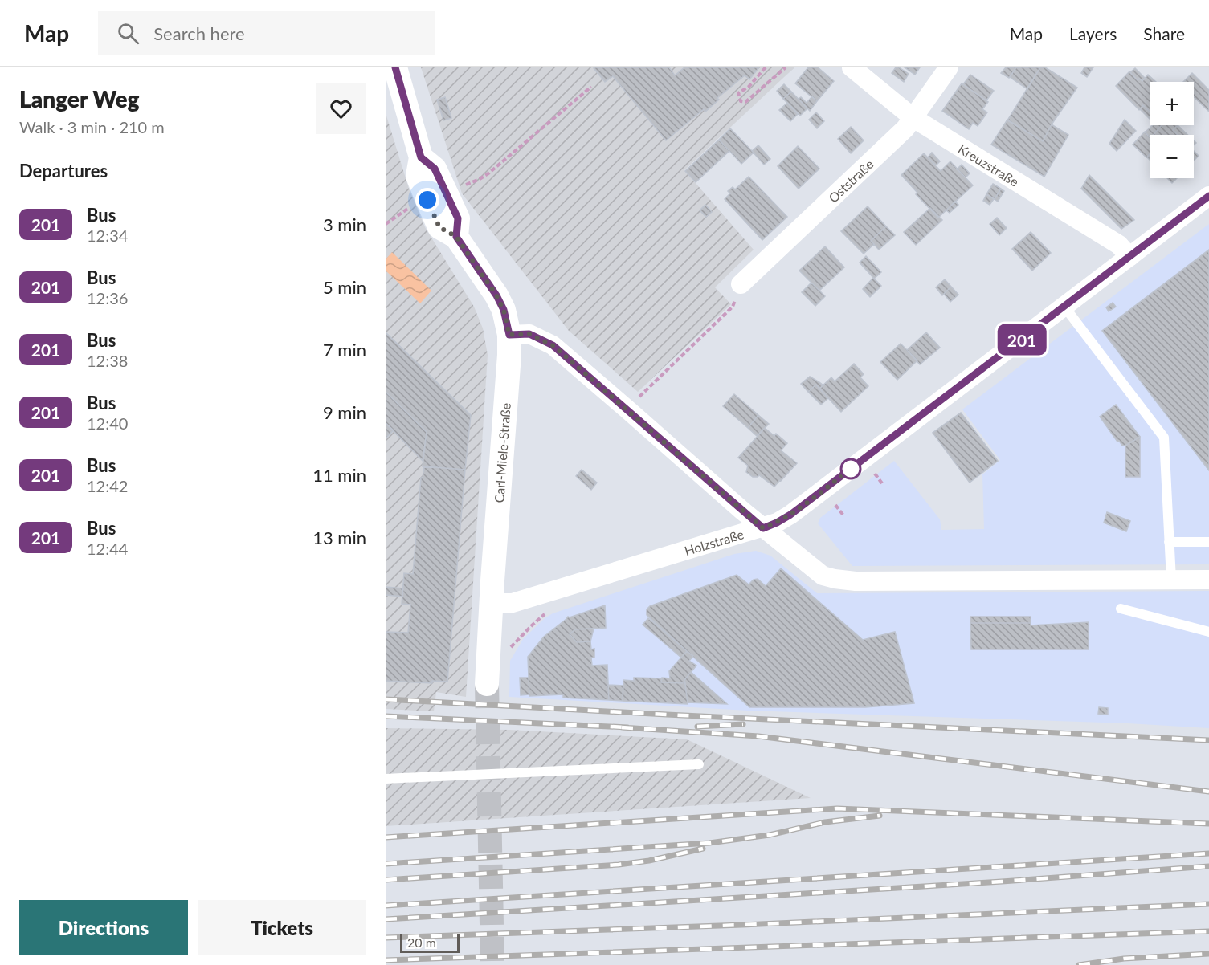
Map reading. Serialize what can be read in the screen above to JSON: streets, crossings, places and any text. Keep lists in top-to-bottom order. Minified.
{"streets":{"street":["Kreuzstraße","Oststraße","Carl-Miele-Straße","Holzstraße"]},"crossings":[["Kreuzstraße","Oststraße"],["Kreuzstraße","Holzstraße"],["Carl-Miele-Straße","Holzstraße"]],"lines":["bus line 201"],"scale_bar":"20 m","page":{"header":"Map","search":"Search here","nav":["Map","Layers","Share"],"heading":[["Langer Weg","Walk · 3 min · 210 m"],"Departures"],"on_map":"201","map_buttons":["+","−"],"list":[{"mark":"201","name":"Bus","note":"12:34","value":"3 min"},{"mark":"201","name":"Bus","note":"12:36","value":"5 min"},{"mark":"201","name":"Bus","note":"12:38","value":"7 min"},{"mark":"201","name":"Bus","note":"12:40","value":"9 min"},{"mark":"201","name":"Bus","note":"12:42","value":"11 min"},{"mark":"201","name":"Bus","note":"12:44","value":"13 min"}],"buttons":["Directions","Tickets"],"scale":"20 m"}}
